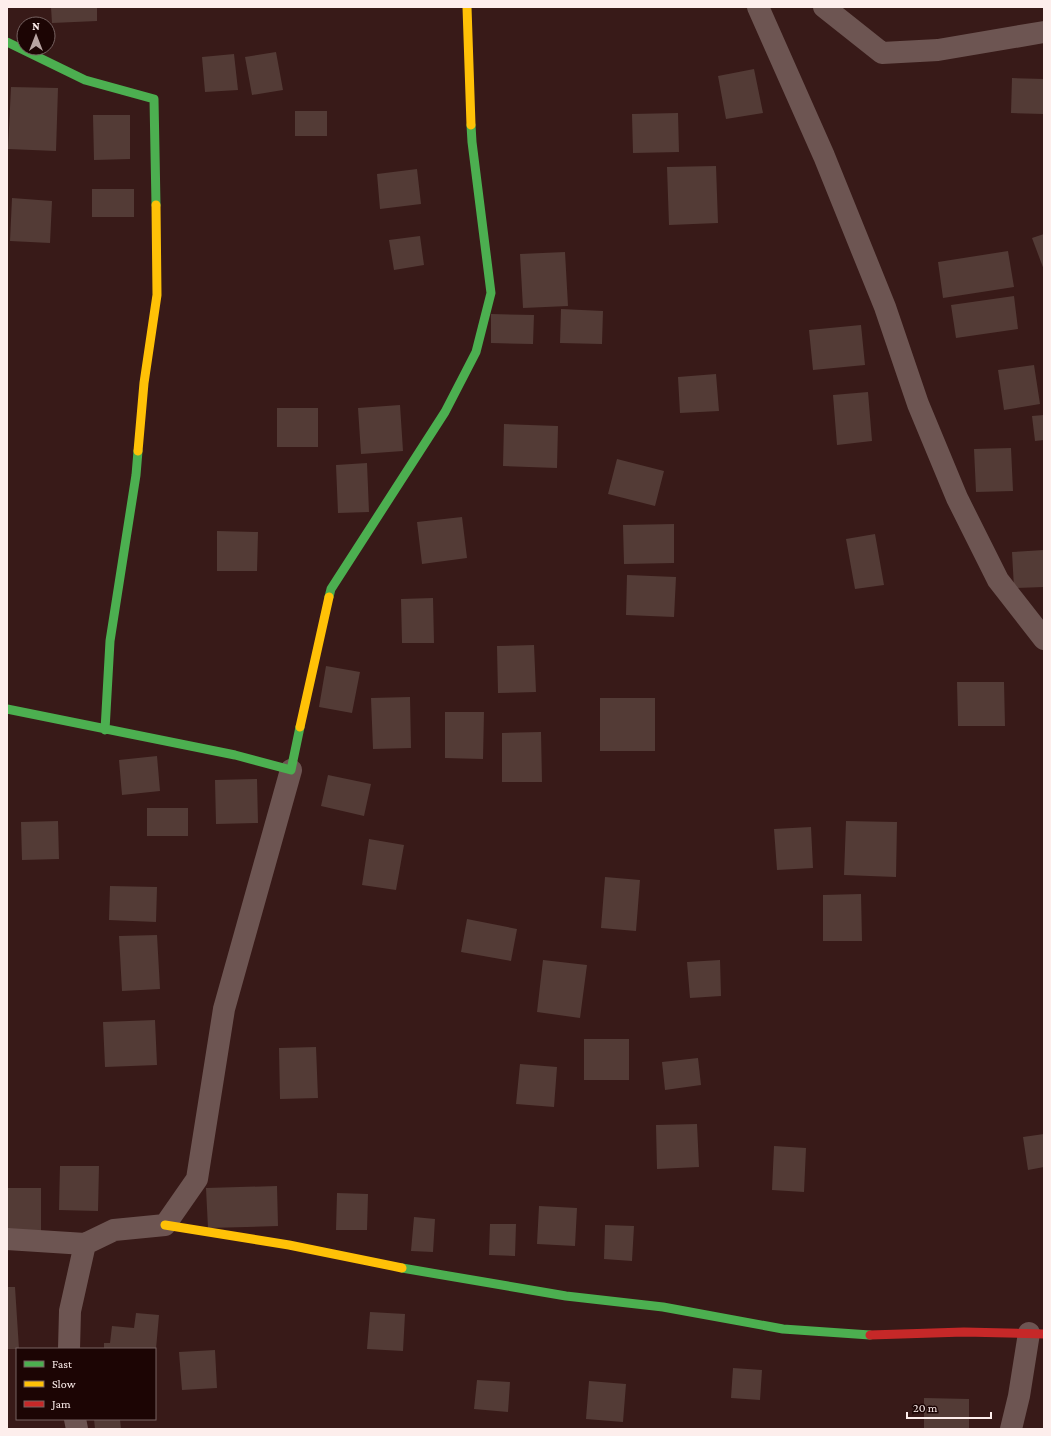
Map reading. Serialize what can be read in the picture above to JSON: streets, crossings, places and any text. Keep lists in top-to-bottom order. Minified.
{"legend":["Fast","Slow","Jam"],"scale_bar":"20 m","north":"top"}
